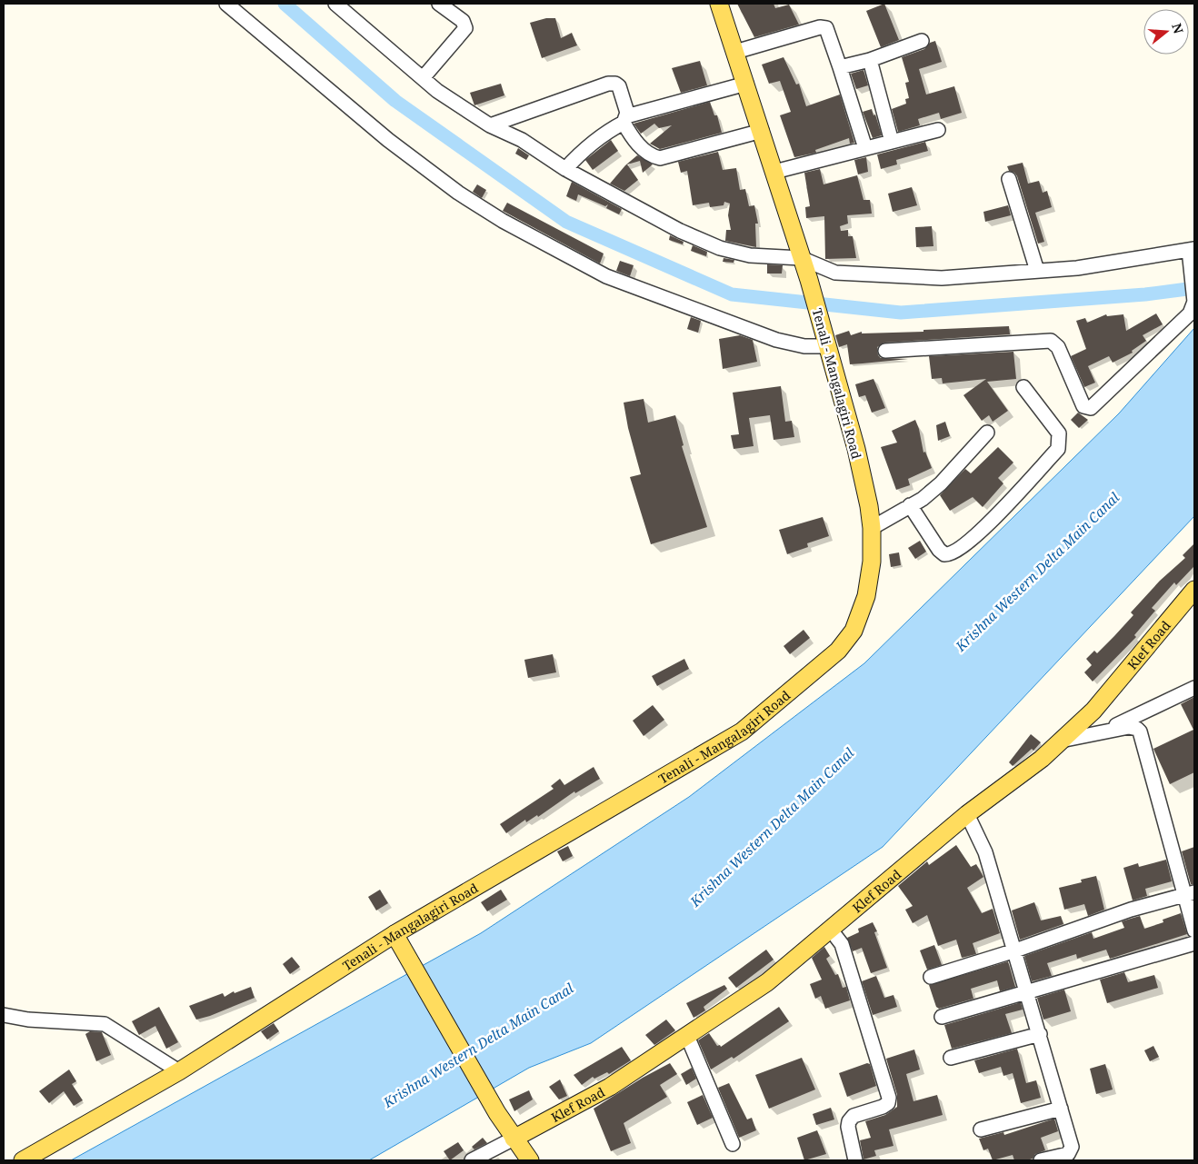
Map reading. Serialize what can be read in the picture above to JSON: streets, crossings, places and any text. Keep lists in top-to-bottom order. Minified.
{"streets":{"main road":["Tenali - Mangalagiri Road","Klef Road"]},"water":["Krishna Western Delta Main Canal"],"north":"right"}
